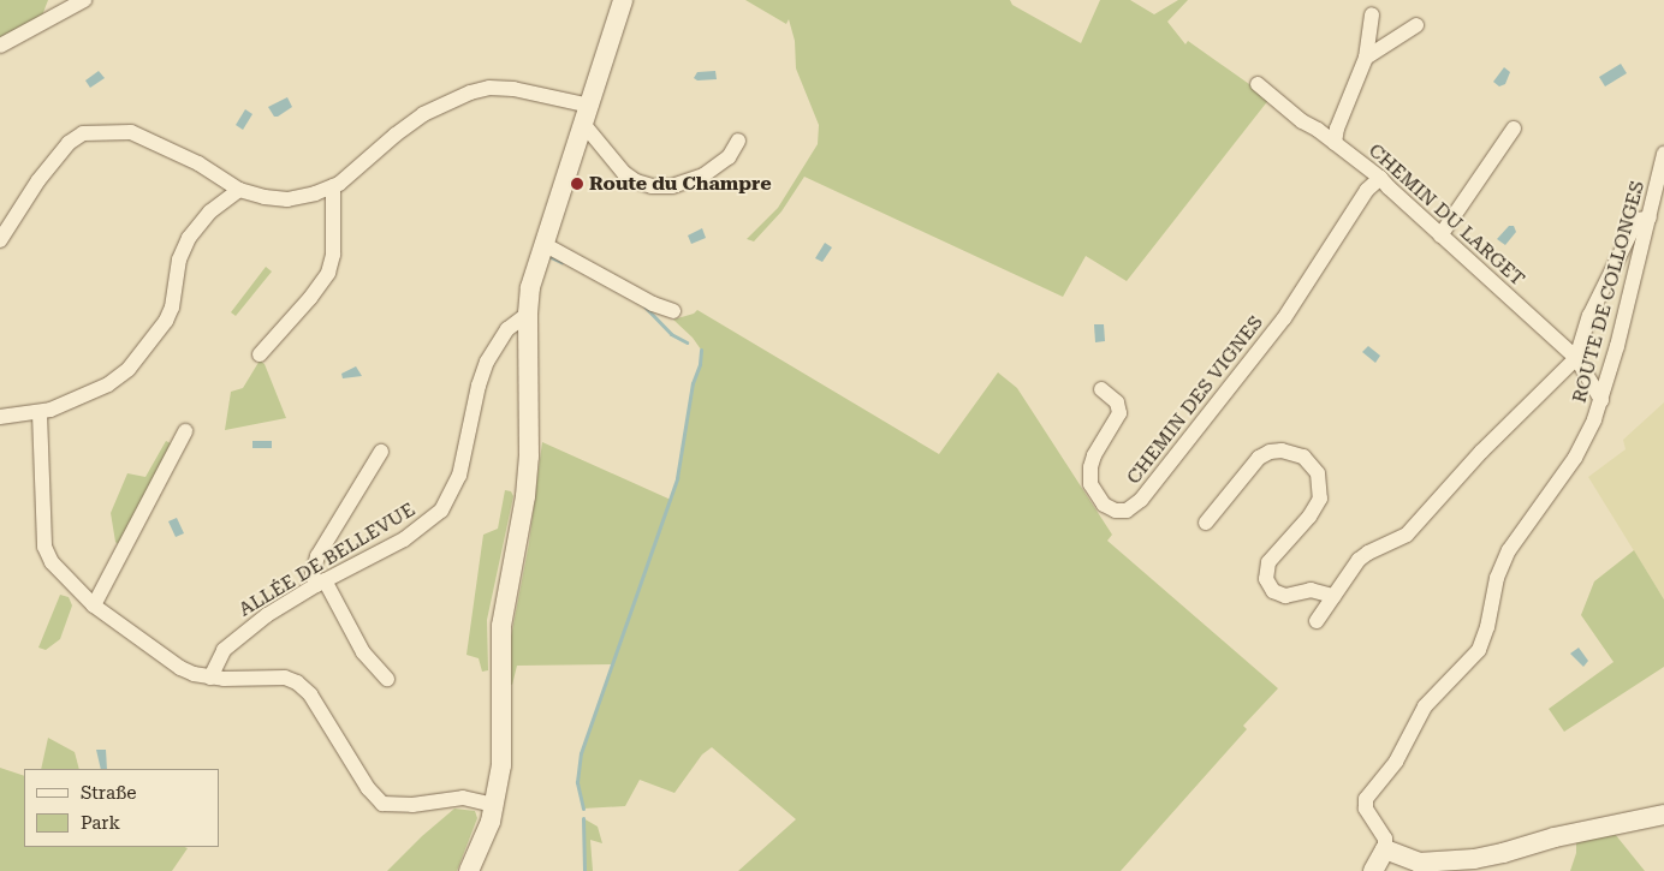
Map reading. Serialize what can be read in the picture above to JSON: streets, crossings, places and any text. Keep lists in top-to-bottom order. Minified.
{"streets":{"street":["CHEMIN DU LARGET","ROUTE DE COLLONGES","CHEMIN DES VIGNES","ALLÉE DE BELLEVUE"]},"crossings":[["CHEMIN DU LARGET","ROUTE DE COLLONGES"],["CHEMIN DU LARGET","CHEMIN DES VIGNES"]],"places":["Route du Champre"],"legend":["Straße","Park"]}
